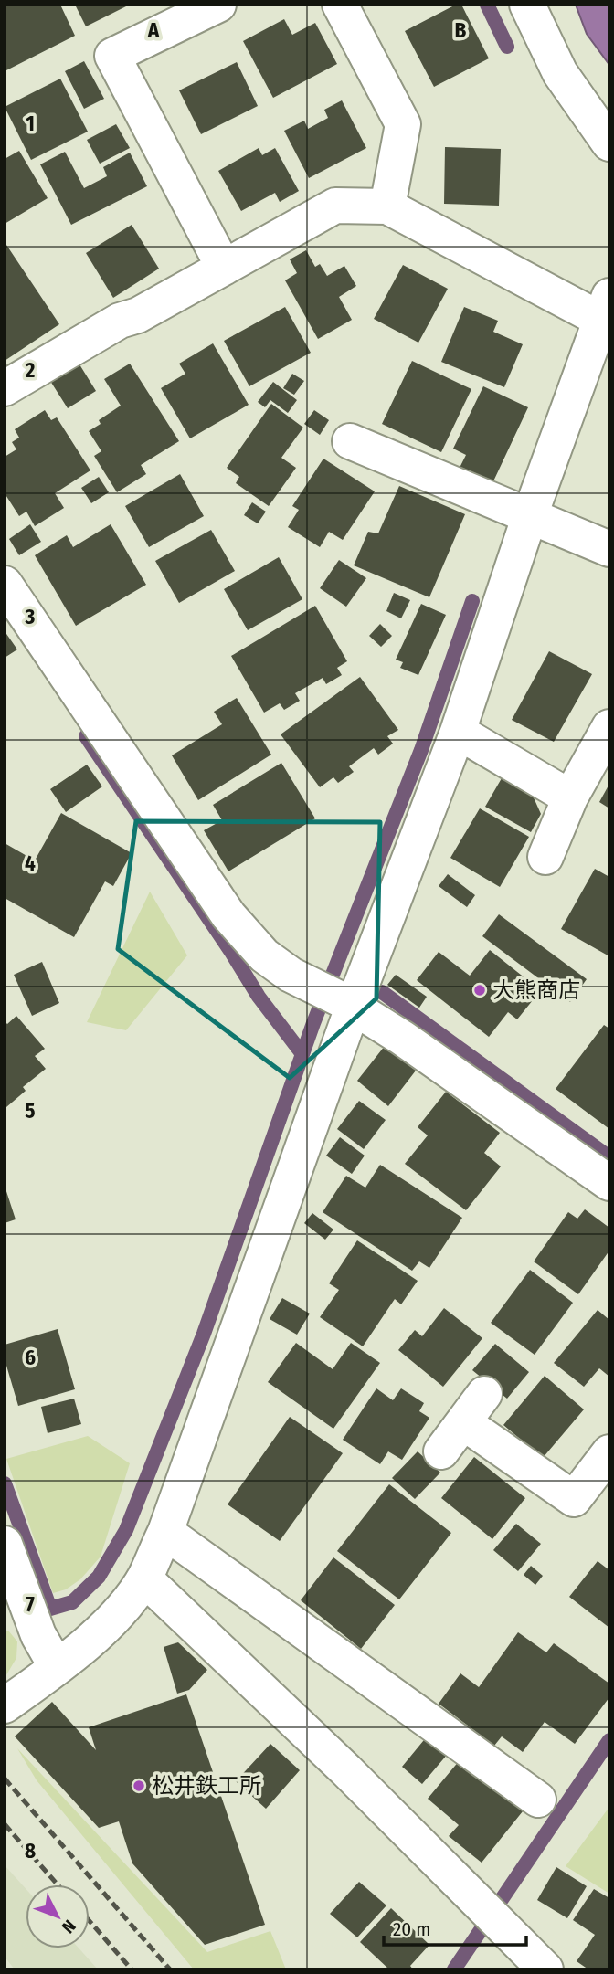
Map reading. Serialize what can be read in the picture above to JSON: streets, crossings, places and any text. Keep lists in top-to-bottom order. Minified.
{"places":["大熊商店","松井鉄工所"],"scale_bar":"20 m","north":"bottom right","grid":{"columns":["A","B"],"rows":["1","2","3","4","5","6","7","8"]}}
